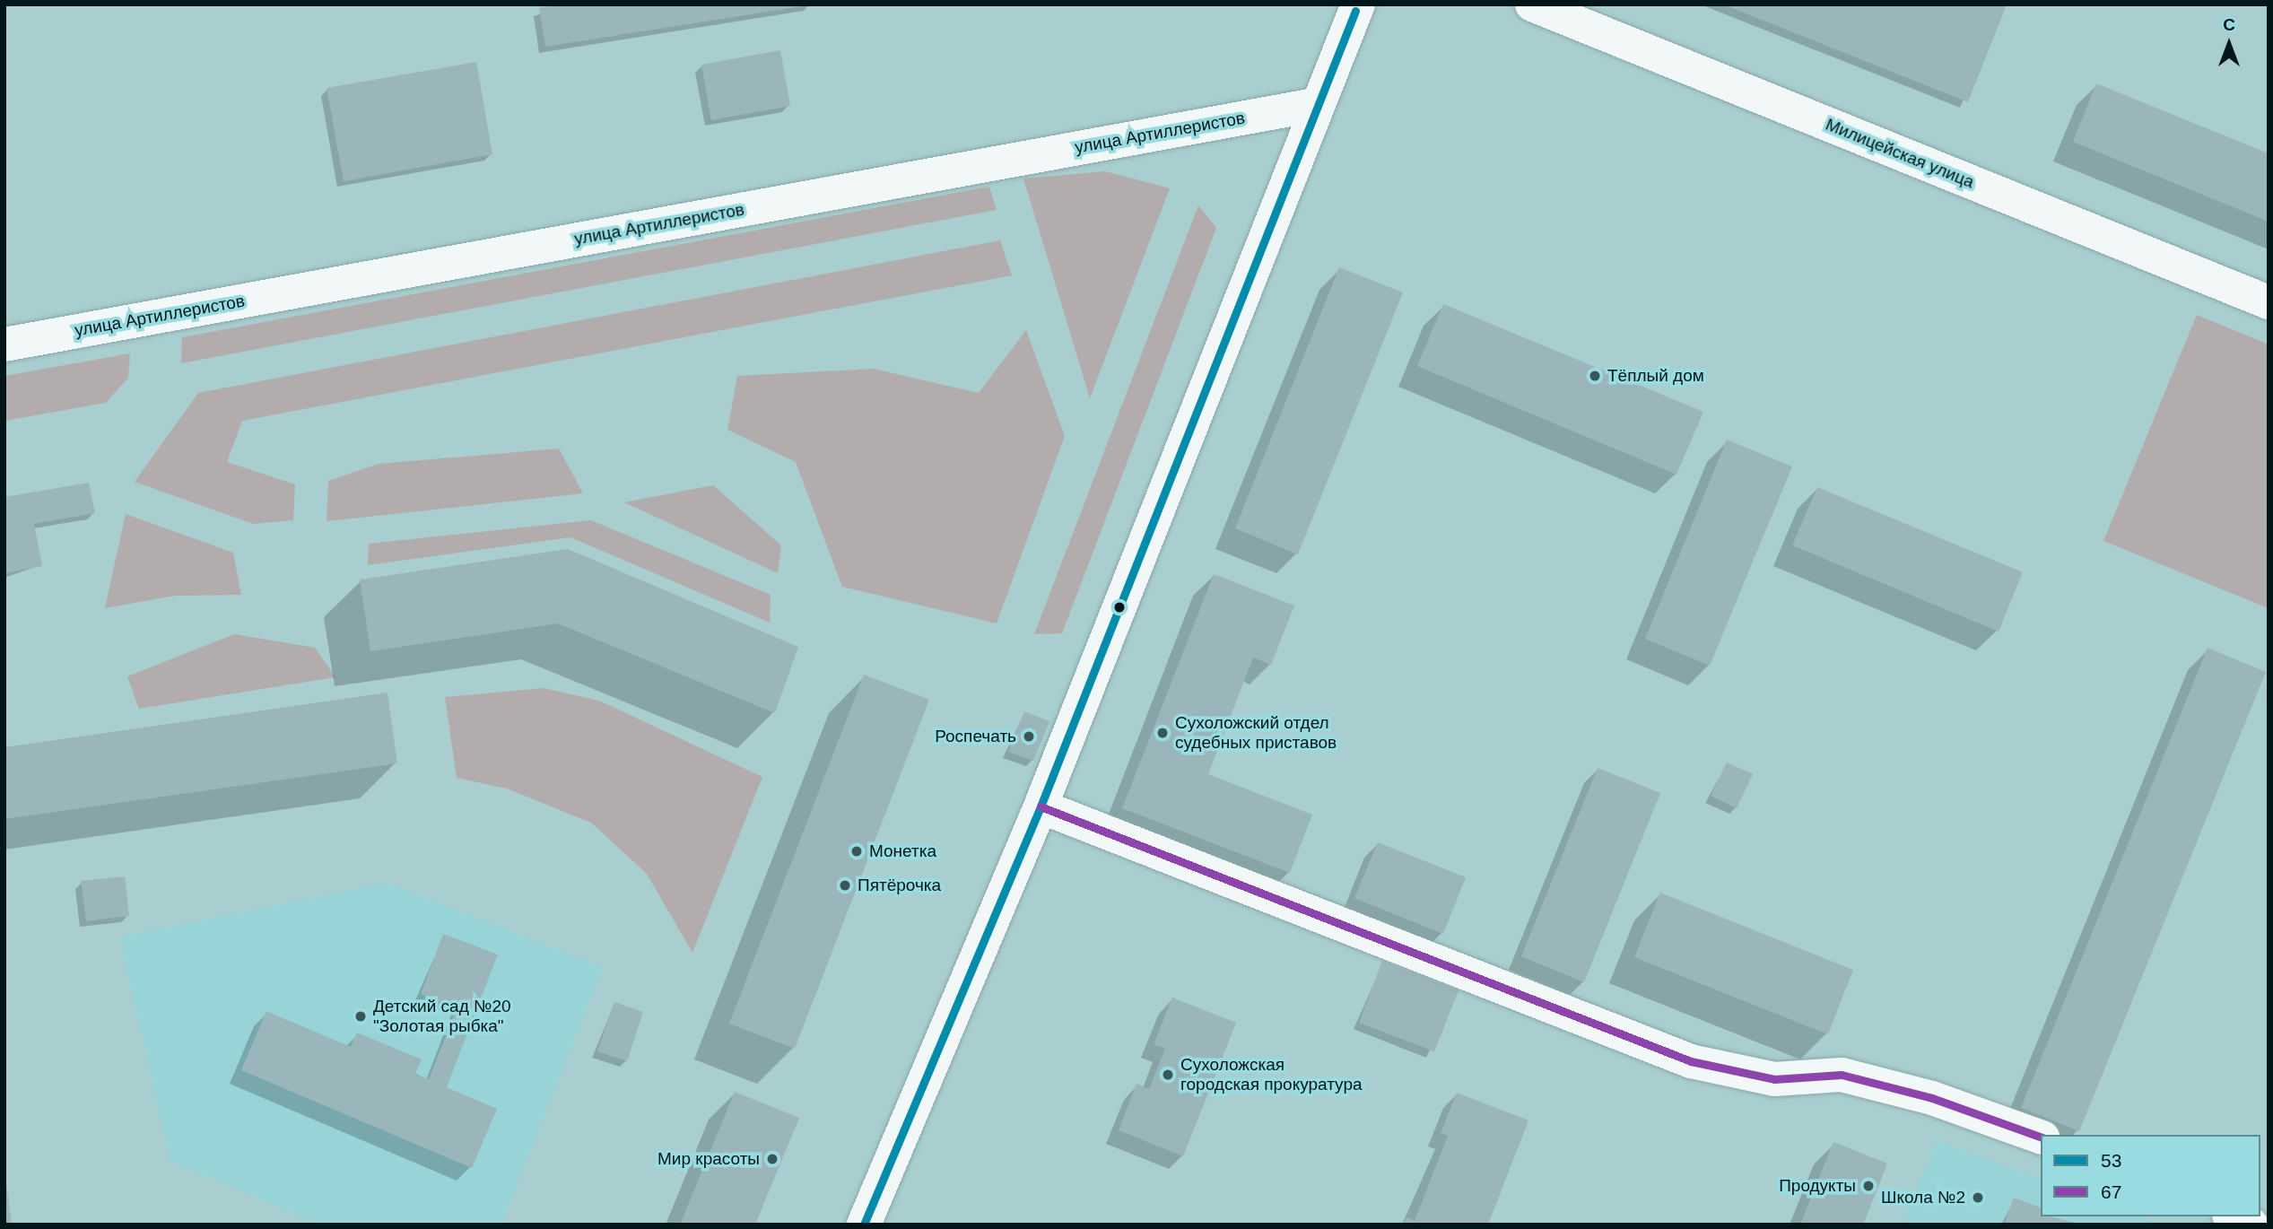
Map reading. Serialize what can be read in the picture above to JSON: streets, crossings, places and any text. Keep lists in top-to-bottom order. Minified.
{"streets":{"street":["улица Артиллеристов","Милицейская улица"]},"places":["Тёплый дом","Сухоложский отдел судебных приставов","Роспечать","Монетка","Пятёрочка","Детский сад №20 \"Золотая рыбка\"","Сухоложская городская прокуратура","Мир красоты","Продукты","Школа №2"],"lines":["transit line 53","transit line 67"],"legend":["53","67"],"north":"top"}
